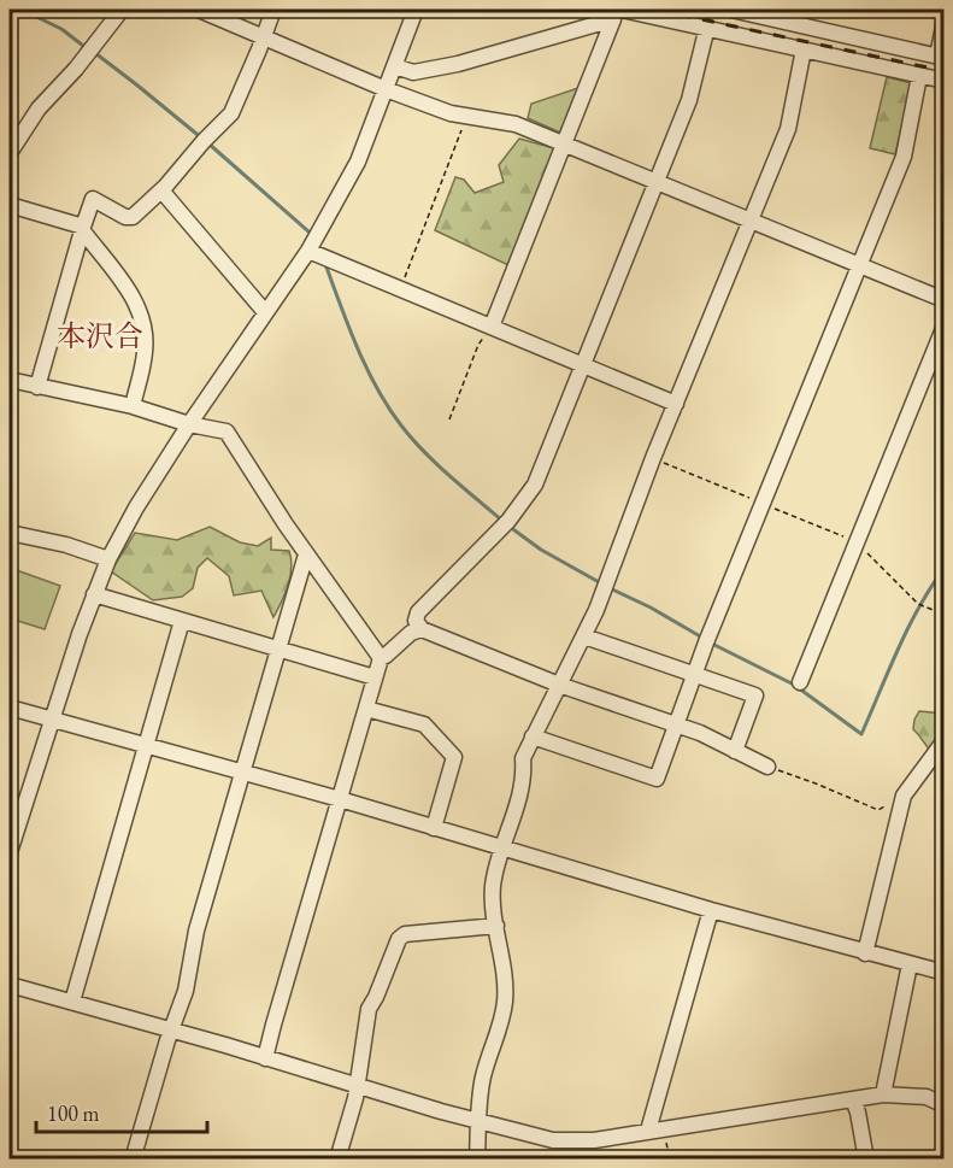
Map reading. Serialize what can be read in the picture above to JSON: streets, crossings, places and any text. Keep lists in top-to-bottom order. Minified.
{"districts":["本沢合"],"scale_bar":"100 m"}
